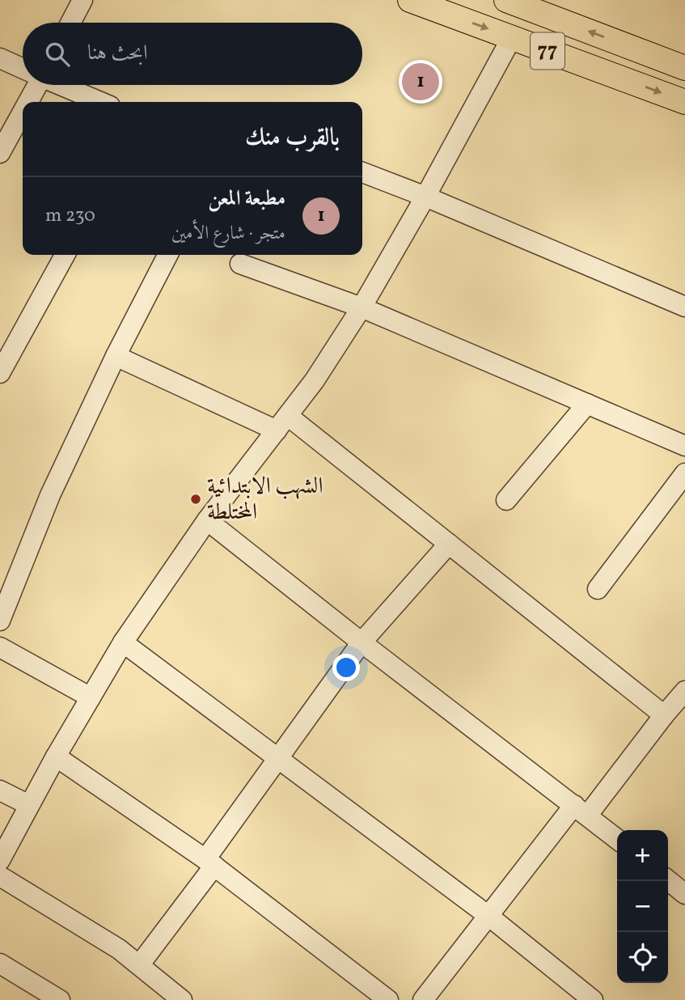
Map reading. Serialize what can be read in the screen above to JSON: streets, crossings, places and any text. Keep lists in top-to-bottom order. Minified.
{"streets":{"main road":["77"]},"places":["الشهب الابتدائية المختلطة"],"page":{"search":"ابحث هنا","pins":"1","heading":"بالقرب منك","list":[{"mark":"1","name":"مطبعة المعن","note":"متجر · شارع الأمين","value":"230 m"}],"map_buttons":["+","−"]}}
